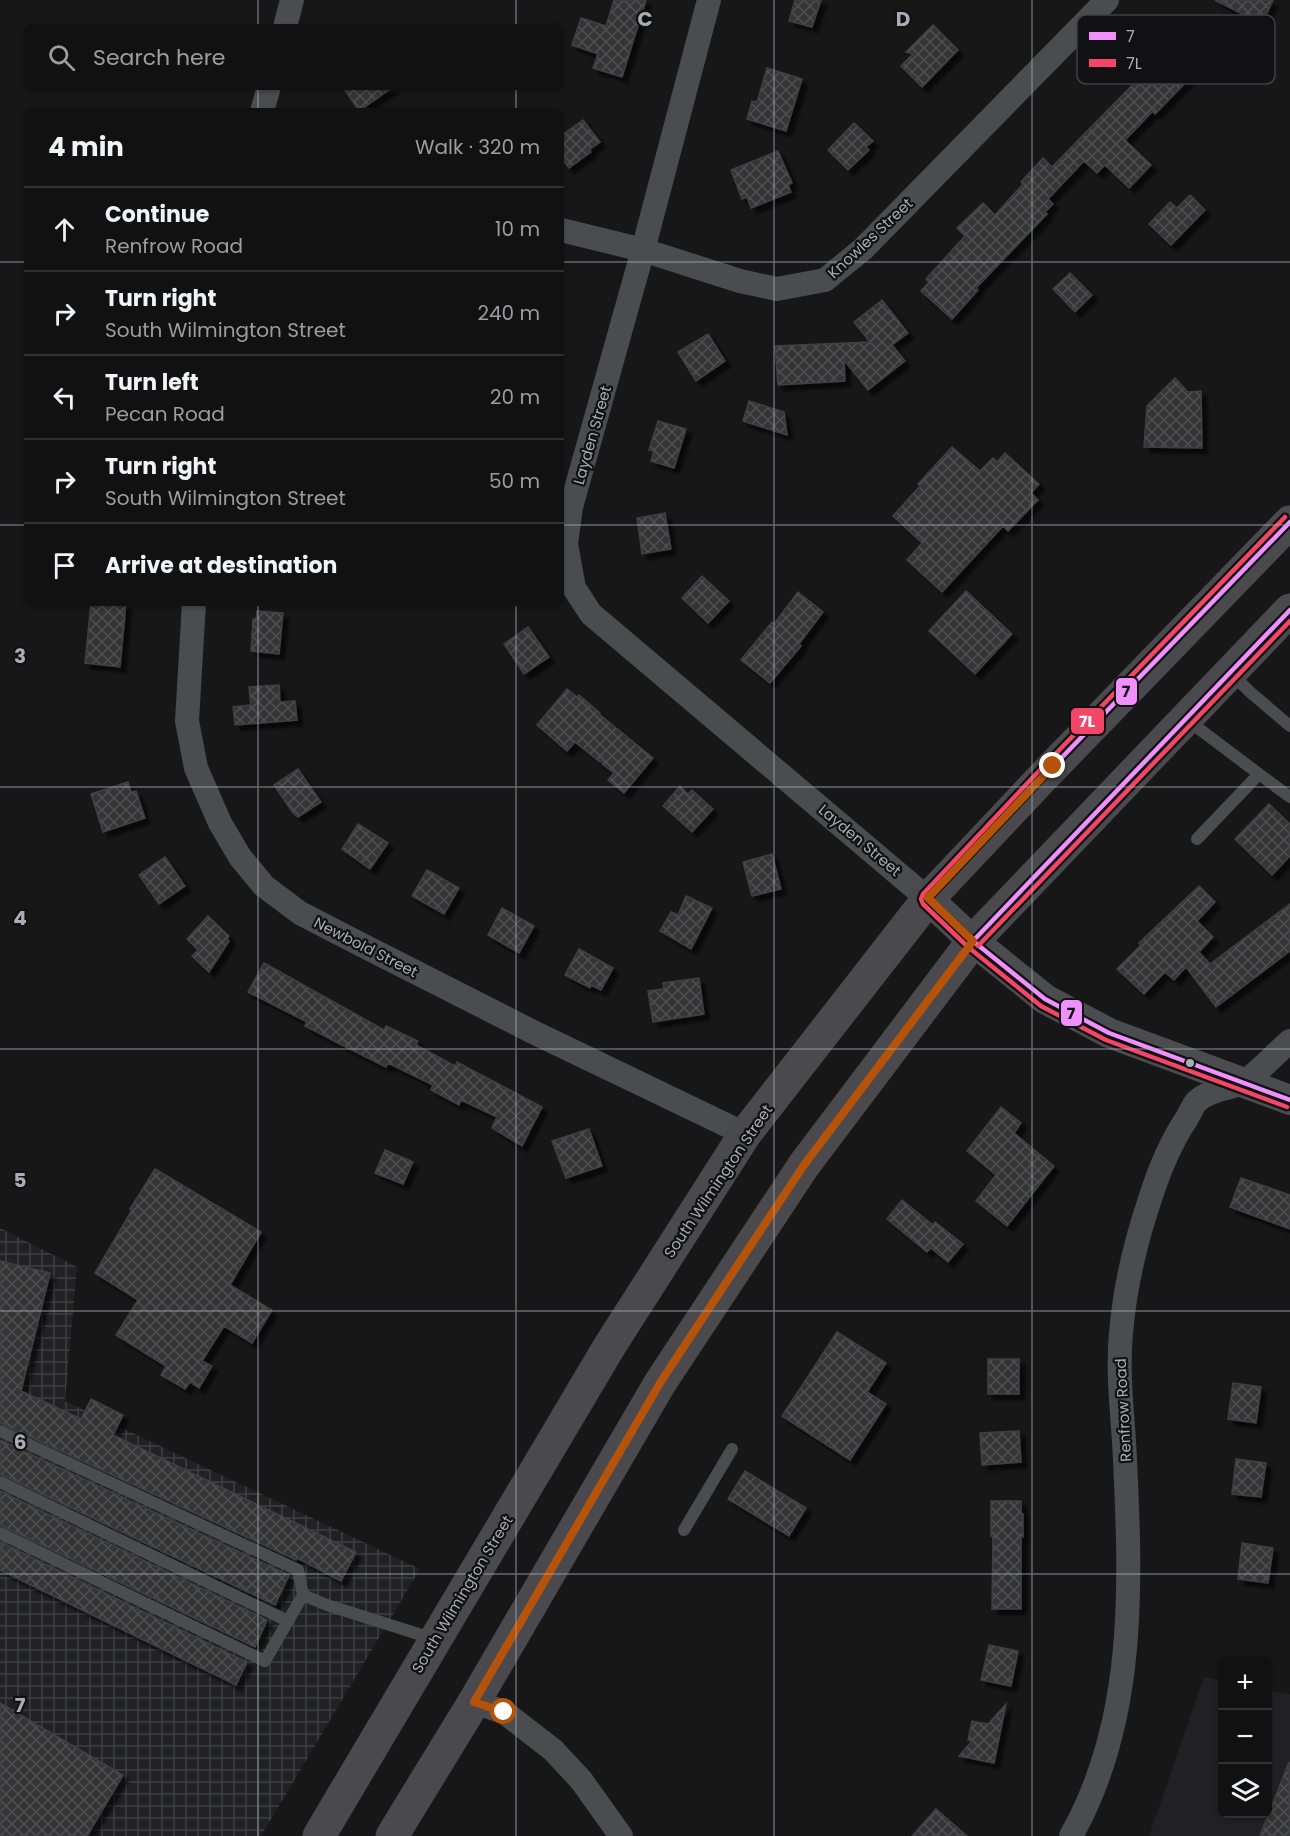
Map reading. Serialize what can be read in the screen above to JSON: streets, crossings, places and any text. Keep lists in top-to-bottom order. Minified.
{"streets":{"main road":["South Wilmington Street"],"street":["Knowles Street","Layden Street","Newbold Street","Renfrow Road"]},"crossings":[["Knowles Street","Layden Street"],["Layden Street","South Wilmington Street"],["Newbold Street","South Wilmington Street"]],"lines":["transit line 7L","transit line 7"],"legend":["7","7L"],"page":{"search":"Search here","heading":["4 min","Walk · 320 m"],"list":[["Continue","Renfrow Road","10 m"],["Turn right","South Wilmington Street","240 m"],["Turn left","Pecan Road","20 m"],["Turn right","South Wilmington Street","50 m"],"Arrive at destination"],"map_buttons":["+","−"]},"grid":{"columns":["C","D"],"rows":["3","4","5","6","7"]}}
